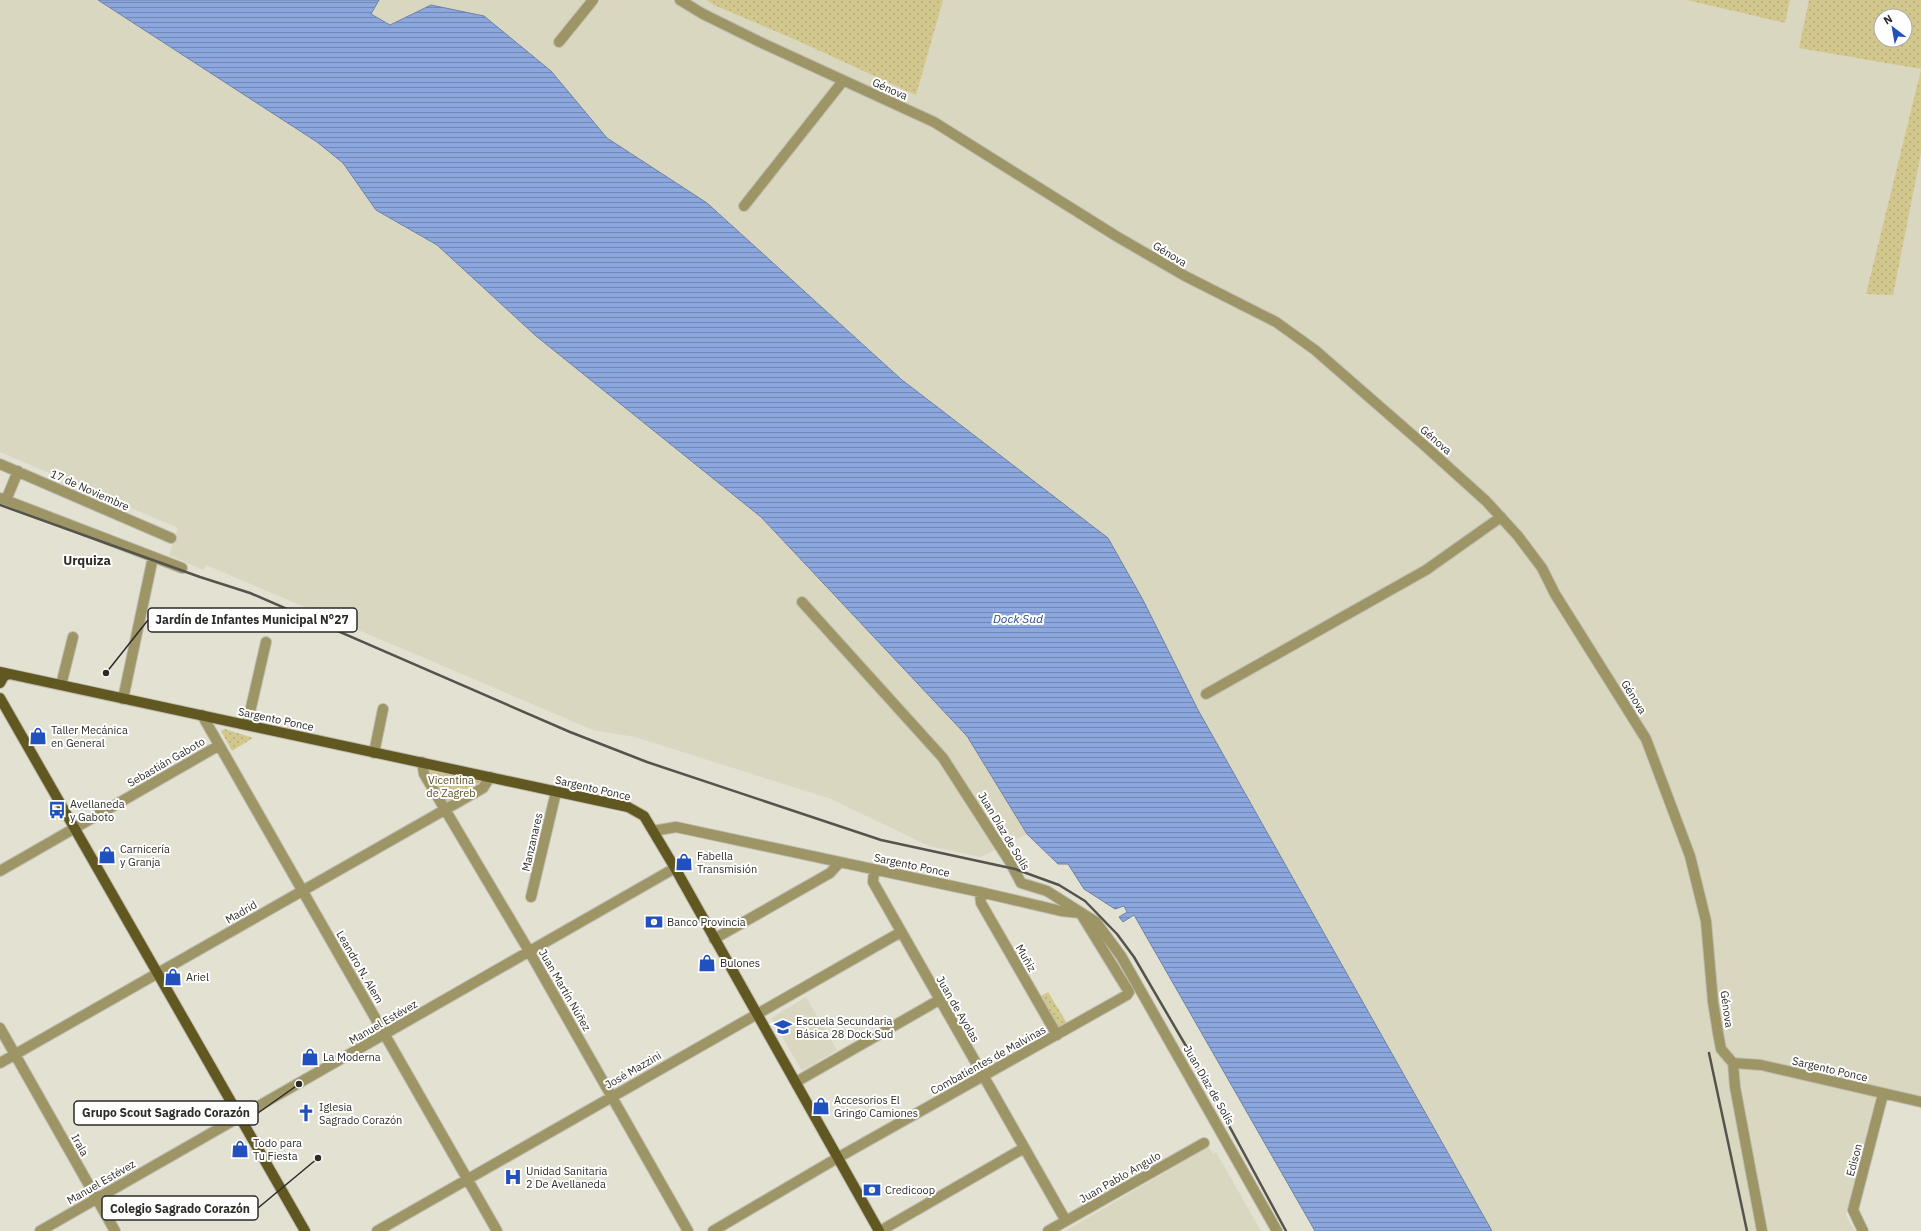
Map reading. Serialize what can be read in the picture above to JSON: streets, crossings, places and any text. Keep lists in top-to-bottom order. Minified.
{"streets":{"main road":["Sargento Ponce"],"street":["Génova","17 de Noviembre","Sebastián Gaboto","Juan Díaz de Solís","Manzanares","Madrid","Muñiz","Leandro N. Alem","Juan Martín Núñez","Juan de Ayolas","Manuel Estévez","Combatientes de Malvinas","José Mazzini","Irala","Edison","Juan Pablo Angulo"]},"crossings":[["Génova","Sargento Ponce"],["Sargento Ponce","Juan Díaz de Solís"],["Sargento Ponce","Manzanares"],["Sargento Ponce","Madrid"],["Sargento Ponce","Muñiz"],["Sargento Ponce","Leandro N. Alem"],["Sargento Ponce","Juan Martín Núñez"],["Sargento Ponce","Juan de Ayolas"],["Sargento Ponce","Combatientes de Malvinas"],["Sargento Ponce","Edison"],["Sebastián Gaboto","Leandro N. Alem"],["Juan Díaz de Solís","Combatientes de Malvinas"],["Madrid","Leandro N. Alem"],["Madrid","Juan Martín Núñez"],["Madrid","Irala"],["Muñiz","Combatientes de Malvinas"],["Leandro N. Alem","Manuel Estévez"],["Leandro N. Alem","José Mazzini"],["Juan Martín Núñez","Manuel Estévez"],["Juan Martín Núñez","José Mazzini"],["Juan de Ayolas","Combatientes de Malvinas"],["Juan de Ayolas","José Mazzini"],["Juan de Ayolas","Juan Pablo Angulo"],["Manuel Estévez","Irala"]],"districts":["Urquiza"],"water":["Dock Sud"],"parks":["Vicentina de Zagreb"],"places":{"other":["Jardín de Infantes Municipal N°27","Grupo Scout Sagrado Corazón","Colegio Sagrado Corazón"],"shop":["Taller Mecánica en General","Carnicería y Granja","Fabella Transmisión","Bulones","Ariel","La Moderna","Accesorios El Gringo Camiones","Todo para Tu Fiesta"],"bus stop":["Avellaneda y Gaboto"],"bank":["Banco Provincia","Credicoop"],"school or university":["Escuela Secundaria Básica 28 Dock Sud"],"church":["Iglesia Sagrado Corazón"],"hospital":["Unidad Sanitaria 2 De Avellaneda"]},"north":"top left"}
